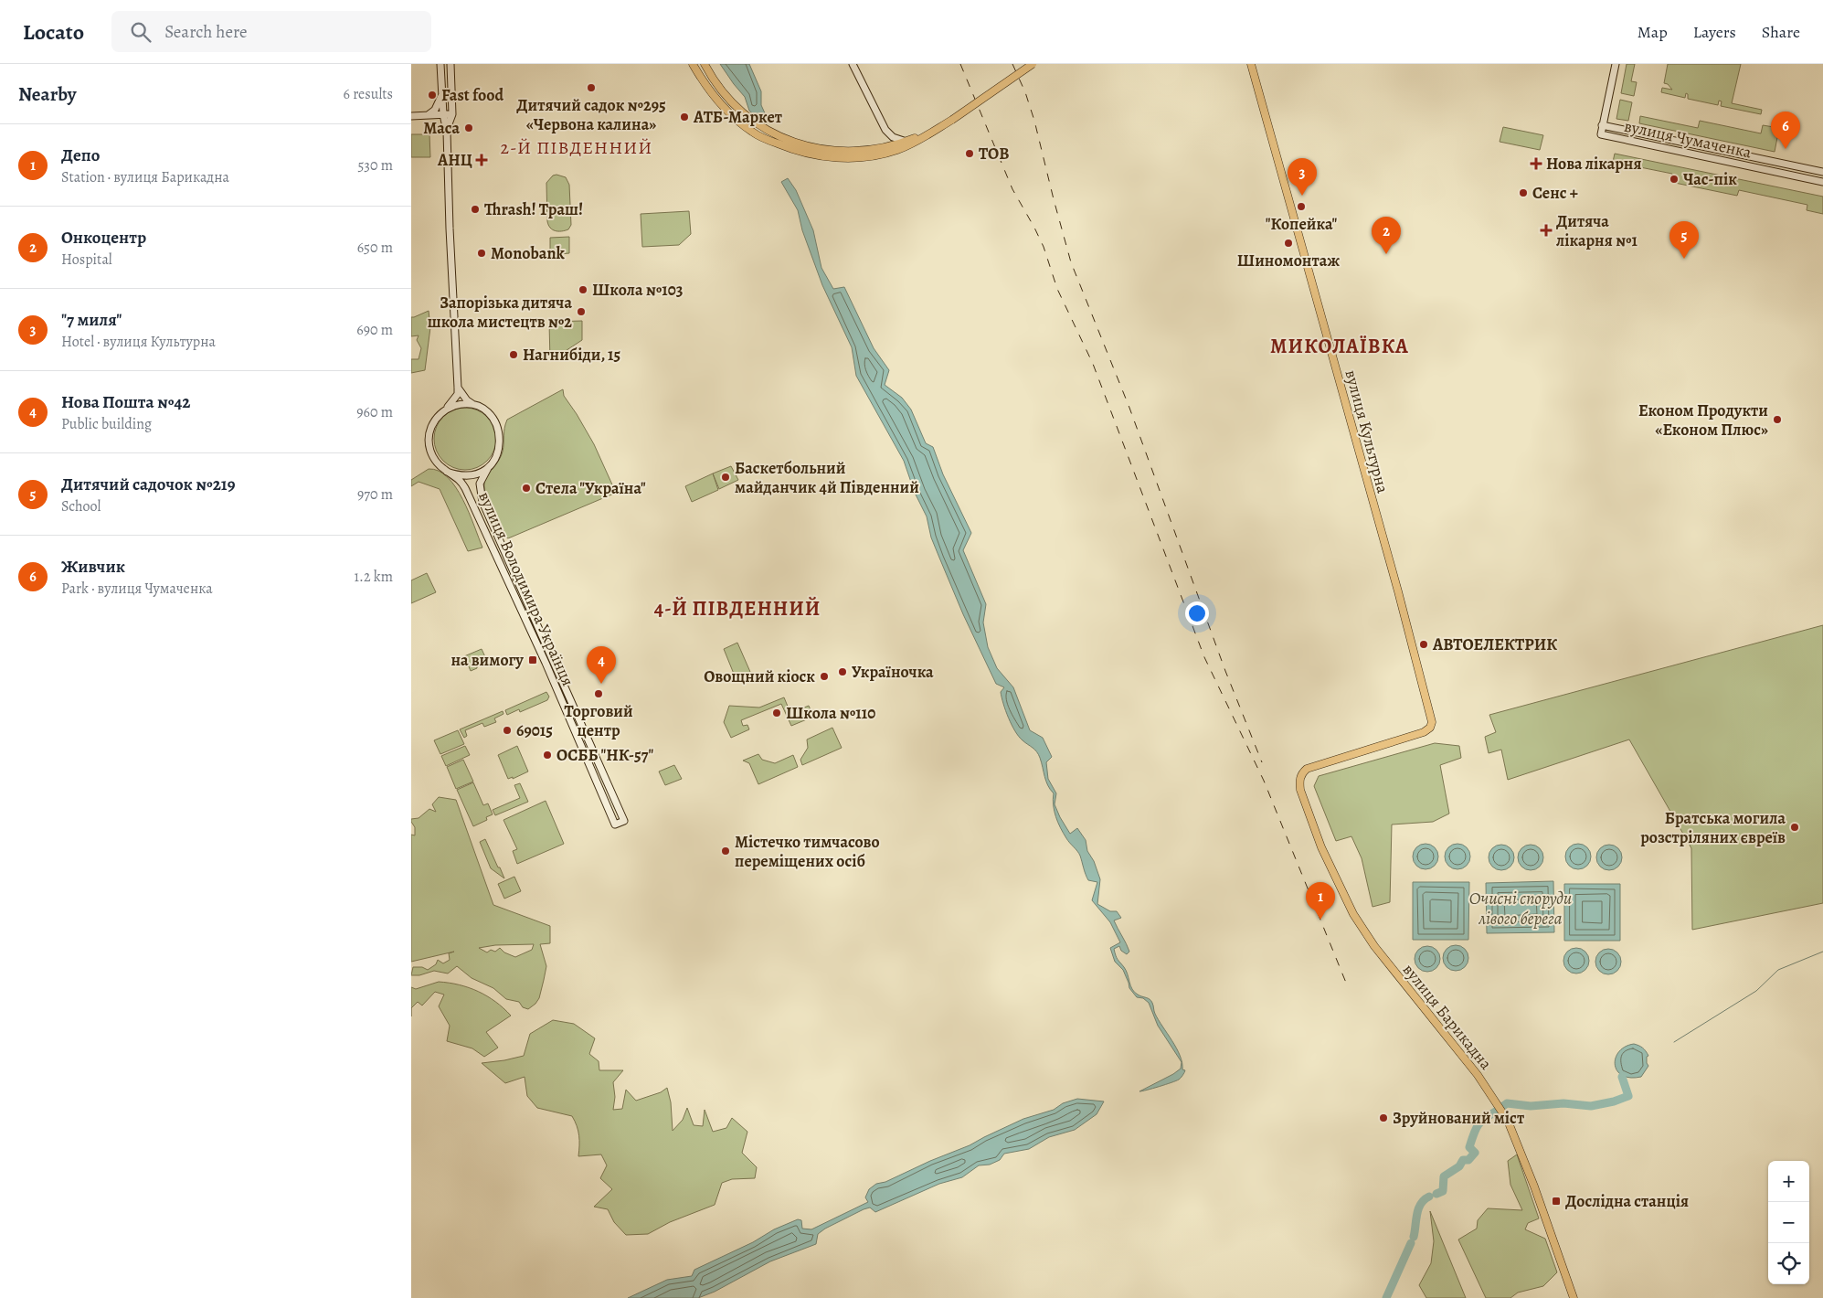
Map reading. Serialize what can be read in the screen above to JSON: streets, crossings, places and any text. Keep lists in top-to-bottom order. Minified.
{"streets":{"main road":["вулиця Культурна","вулиця Барикадна"],"street":["вулиця Чумаченка","вулиця Володимира Українця"]},"crossings":[["вулиця Культурна","вулиця Барикадна"]],"districts":["2-Й ПІВДЕННИЙ","МИКОЛАЇВКА","4-Й ПІВДЕННИЙ"],"water":["Очисні споруди лівого берега"],"places":{"other":["Дитячий садок №295 «Червона калина»","Fast food","АТБ-Маркет","Маса","ТОВ","Час-пік","Сенс +","\"Копейка\"","Thrash! Траш!","Шиномонтаж","Monobank","Школа №103","Запорізька дитяча школа мистецтв №2","Нагнибіди, 15","Економ Продукти «Економ Плюс»","Баскетбольний майданчик 4й Південний","Стела \"Україна\"","АВТОЕЛЕКТРИК","Україночка","Овощний кіоск","Торговий центр","Школа №110","69015","ОСББ \"НК-57\"","Братська могила розстріляних євреїв","Містечко тимчасово переміщених осіб","Зруйнований міст"],"health":["АНЦ","Нова лікарня","Дитяча лікарня №1"],"transit":["на вимогу","Дослідна станція"]},"page":{"header":"Locato","search":"Search here","nav":["Map","Layers","Share"],"heading":["Nearby","6 results"],"pins":["6","3","2","5","4","1"],"list":[{"mark":"1","name":"Депо","note":"Station · вулиця Барикадна","value":"530 m"},{"mark":"2","name":"Онкоцентр","note":"Hospital","value":"650 m"},{"mark":"3","name":"\"7 миля\"","note":"Hotel · вулиця Культурна","value":"690 m"},{"mark":"4","name":"Нова Пошта №42","note":"Public building","value":"960 m"},{"mark":"5","name":"Дитячий садочок №219","note":"School","value":"970 m"},{"mark":"6","name":"Живчик","note":"Park · вулиця Чумаченка","value":"1.2 km"}],"map_buttons":["+","−"]}}
